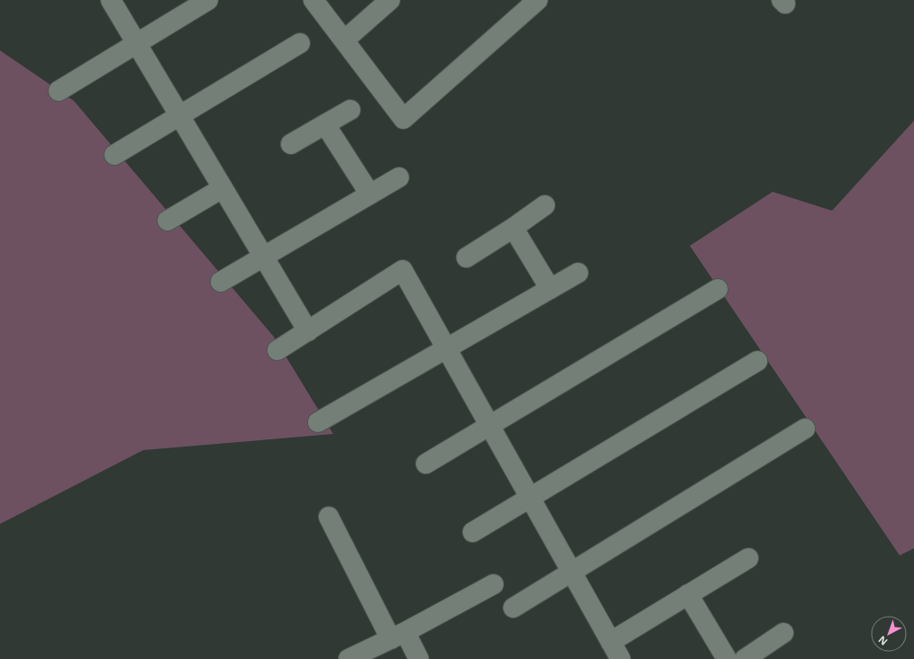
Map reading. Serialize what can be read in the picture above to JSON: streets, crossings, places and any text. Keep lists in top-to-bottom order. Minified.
{"north":"bottom left"}
